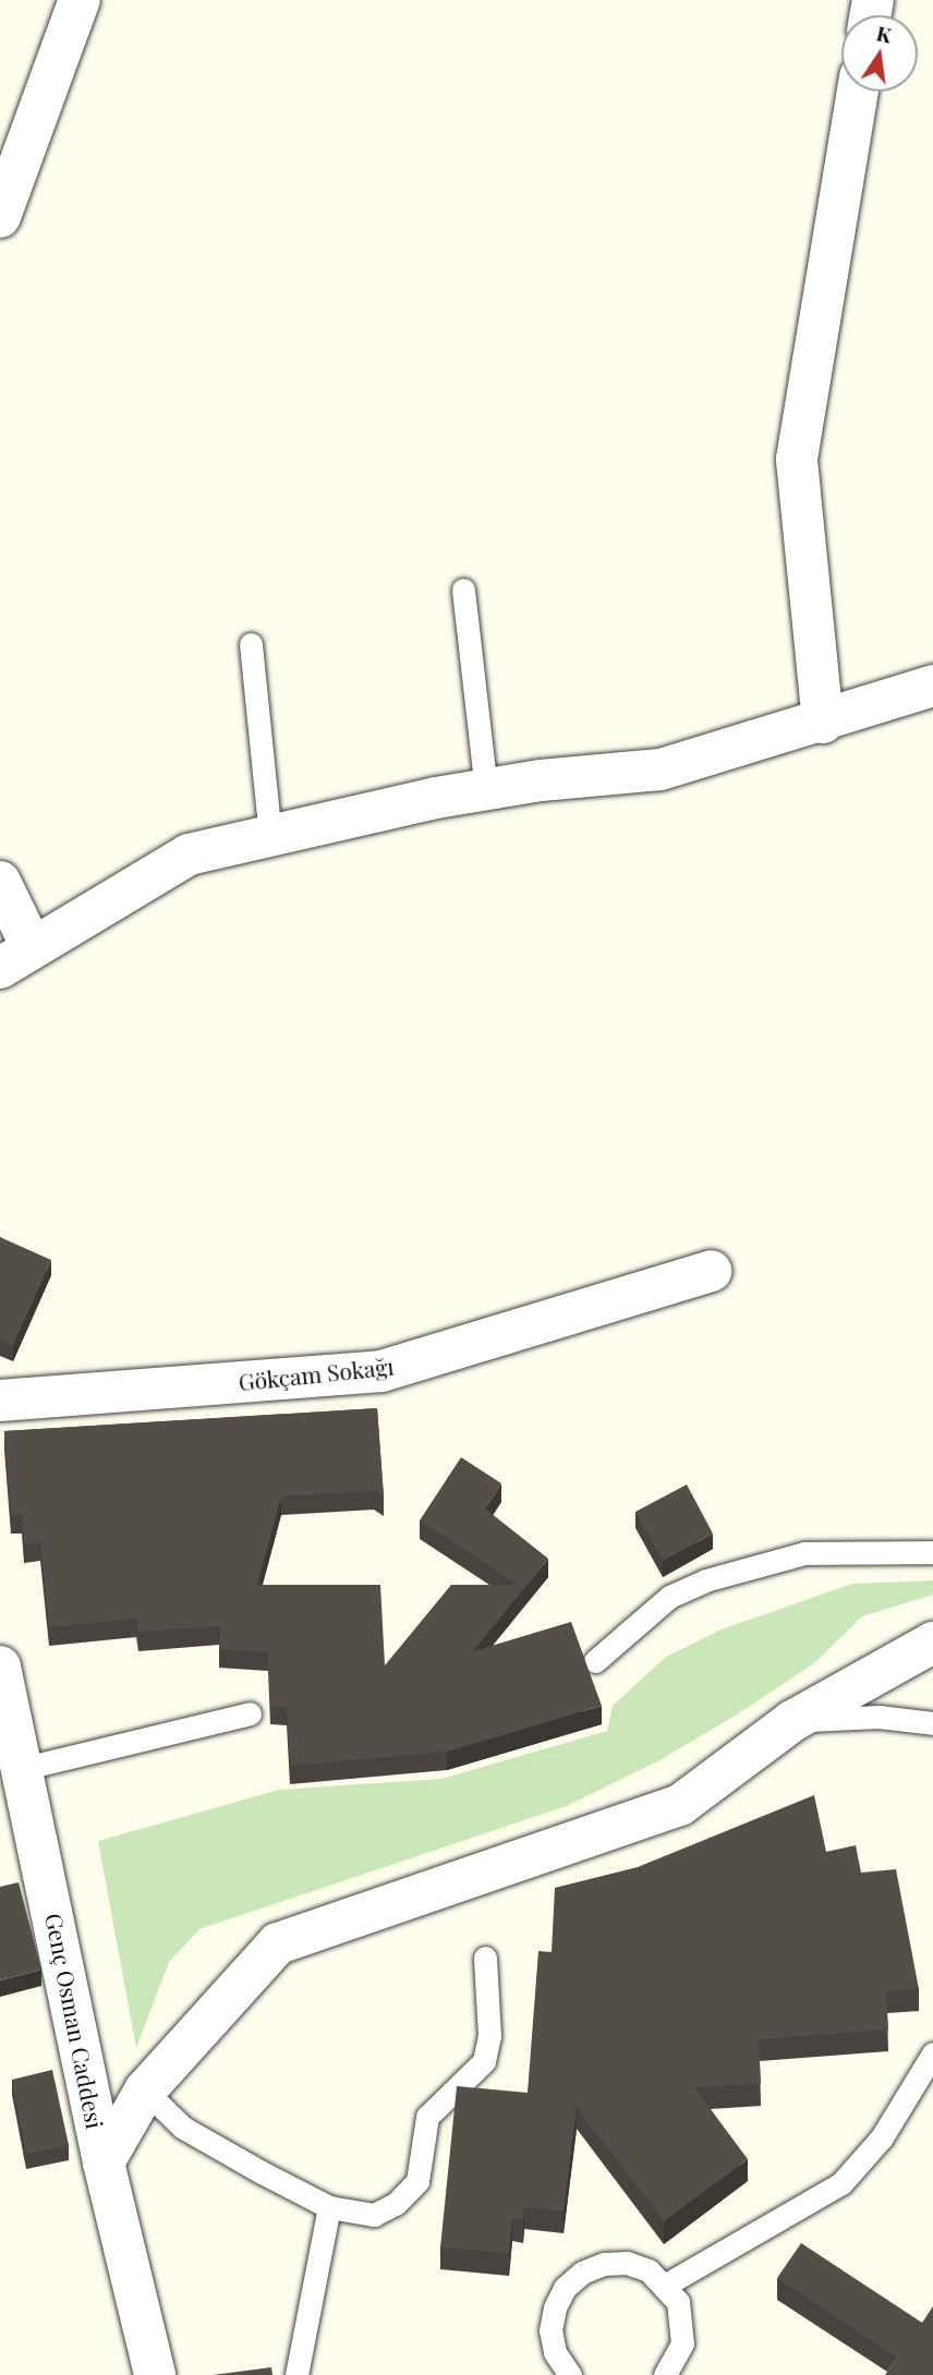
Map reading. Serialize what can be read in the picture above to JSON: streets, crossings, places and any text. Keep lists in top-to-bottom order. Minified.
{"streets":{"street":["Gökçam Sokağı","Genç Osman Caddesi"]},"north":"top"}
